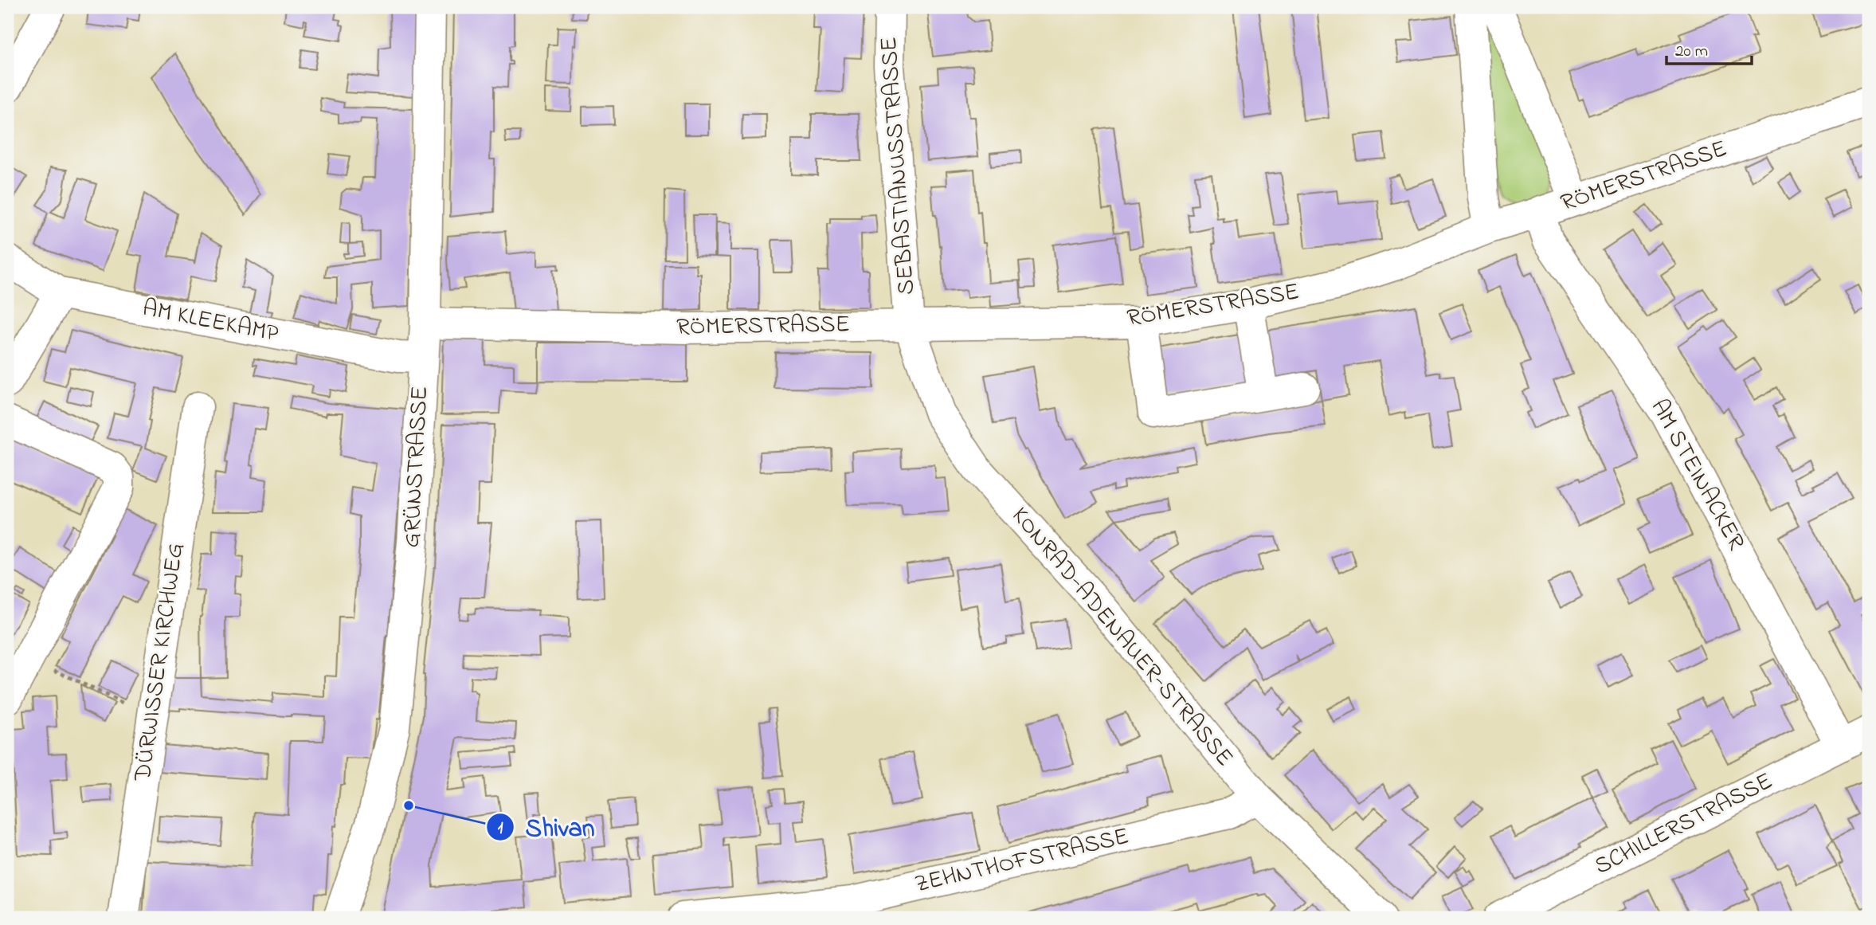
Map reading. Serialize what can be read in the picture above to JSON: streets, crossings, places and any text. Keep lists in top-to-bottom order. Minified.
{"streets":{"street":["SEBASTIANUSSTRASSE","RÖMERSTRASSE","AM KLEEKAMP","GRÜNSTRASSE","AM STEINACKER","KONRAD-ADENAUER-STRASSE","DÜRWISSER KIRCHWEG","SCHILLERSTRASSE","ZEHNTHOFSTRASSE"]},"crossings":[["SEBASTIANUSSTRASSE","RÖMERSTRASSE"],["SEBASTIANUSSTRASSE","KONRAD-ADENAUER-STRASSE"],["RÖMERSTRASSE","GRÜNSTRASSE"],["RÖMERSTRASSE","AM STEINACKER"],["RÖMERSTRASSE","KONRAD-ADENAUER-STRASSE"],["AM KLEEKAMP","GRÜNSTRASSE"],["AM STEINACKER","SCHILLERSTRASSE"],["KONRAD-ADENAUER-STRASSE","ZEHNTHOFSTRASSE"]],"places":["Shivan"],"scale_bar":"20 m"}
